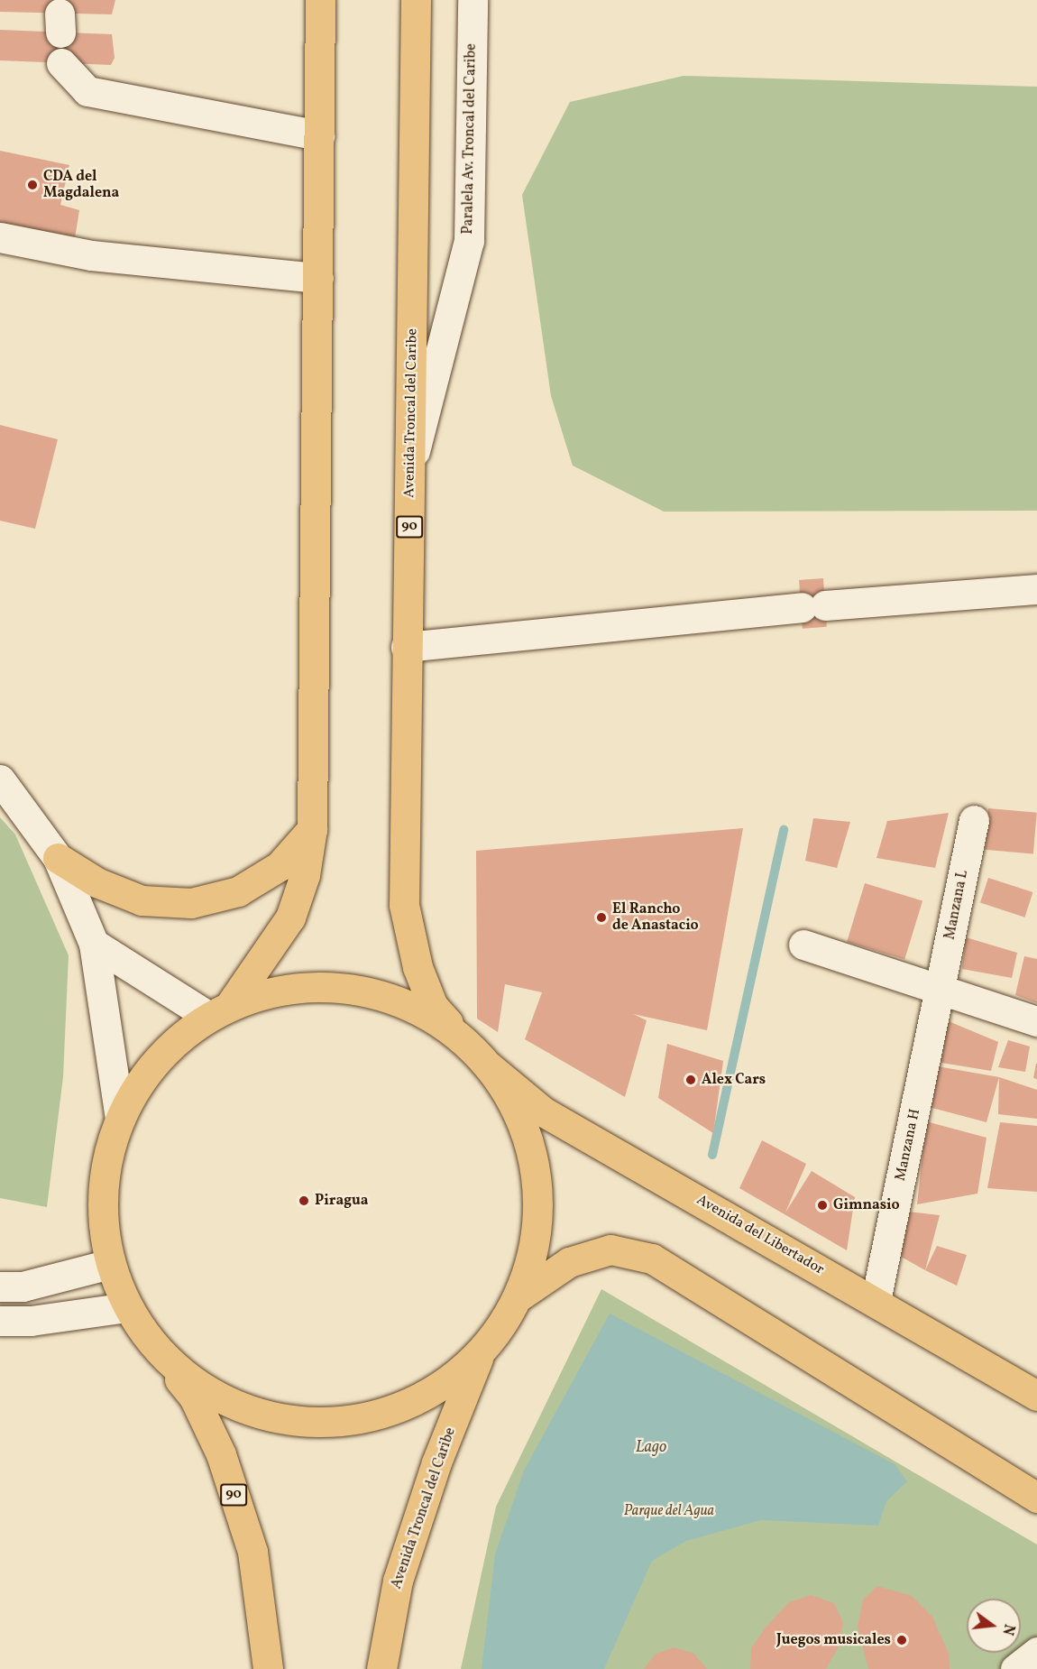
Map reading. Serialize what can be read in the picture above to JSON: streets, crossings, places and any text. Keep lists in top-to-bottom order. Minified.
{"streets":{"main road":["Avenida Troncal del Caribe","90","Avenida del Libertador"],"street":["Paralela Av. Troncal del Caribe","Manzana L","Manzana H"]},"crossings":[["Paralela Av. Troncal del Caribe","Avenida Troncal del Caribe"],["Manzana L","Manzana H"],["Manzana H","Avenida del Libertador"]],"water":["Lago"],"parks":["Parque del Agua"],"places":["CDA del Magdalena","El Rancho de Anastacio","Alex Cars","Piragua","Gimnasio","Juegos musicales"],"north":"right"}
